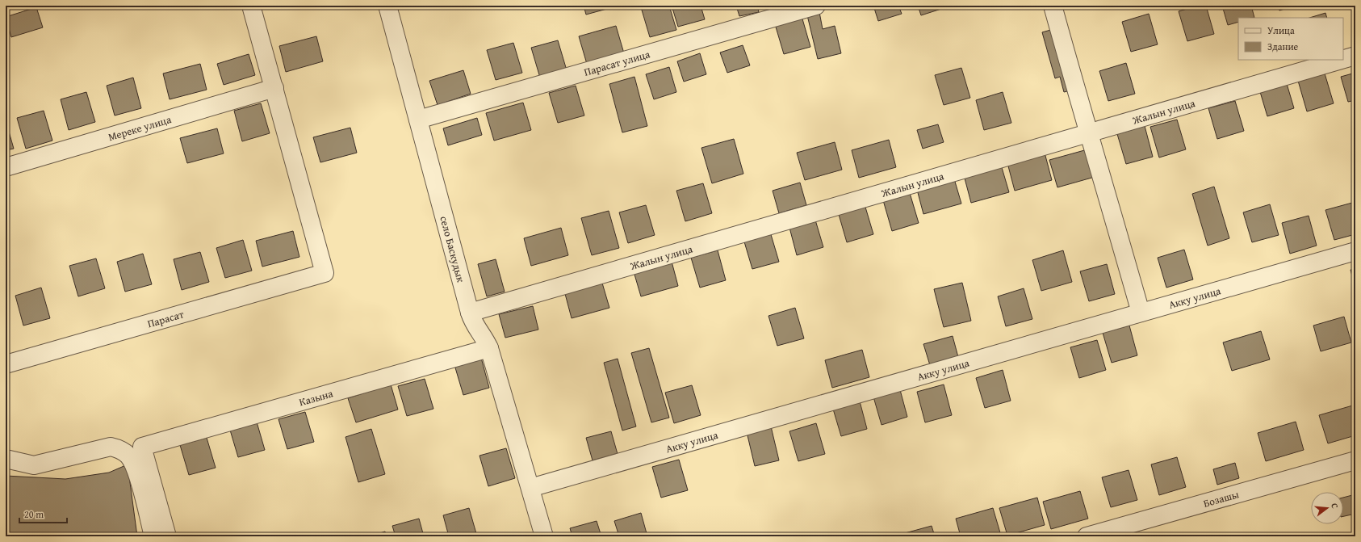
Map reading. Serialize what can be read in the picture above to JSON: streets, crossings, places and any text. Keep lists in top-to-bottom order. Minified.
{"streets":{"street":["Парасат улица","Жалын улица","Мереке улица","село Баскудык","Акку улица","Парасат","Казына","Бозашы"]},"crossings":[["Парасат улица","село Баскудык"],["Жалын улица","село Баскудык"],["Мереке улица","Парасат"],["село Баскудык","Акку улица"],["село Баскудык","Казына"]],"legend":["Улица","Здание"],"scale_bar":"20 m","north":"right"}
